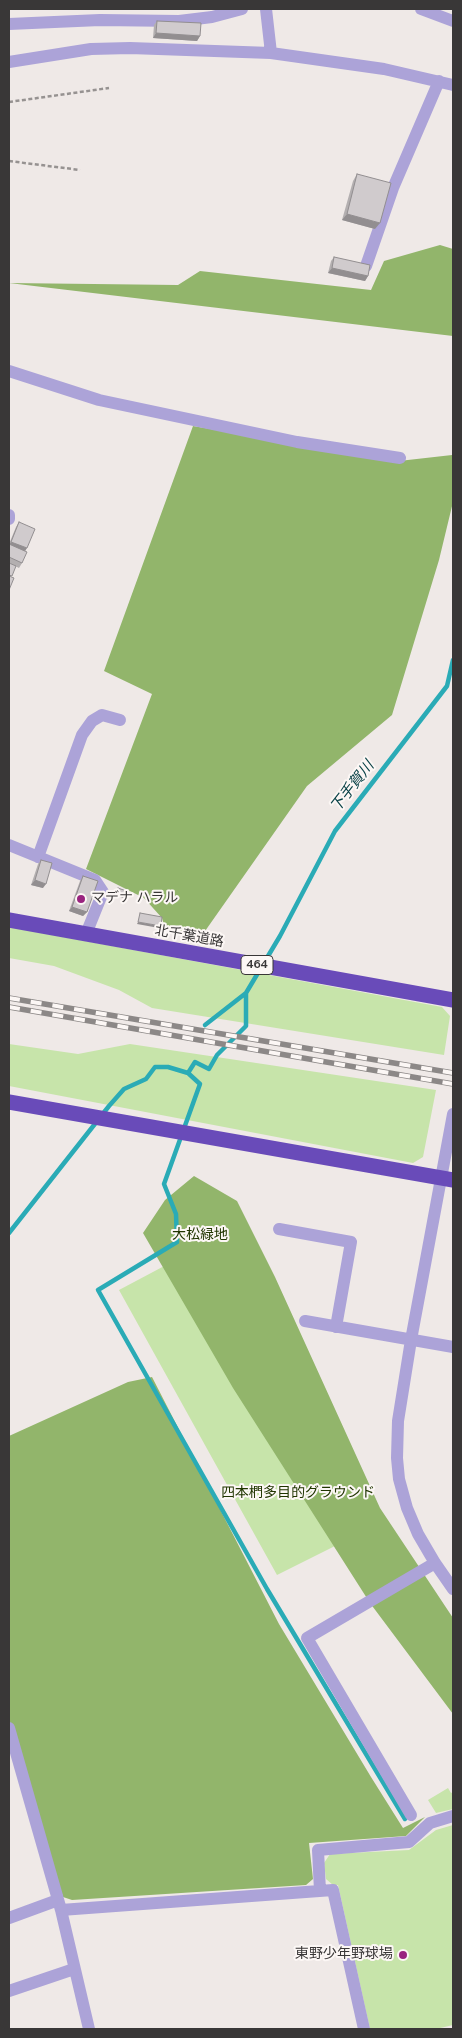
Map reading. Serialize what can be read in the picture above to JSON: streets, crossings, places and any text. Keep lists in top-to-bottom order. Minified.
{"streets":{"highway":["北千葉道路","464"]},"water":["下手賀川"],"parks":["大松緑地","四本椚多目的グラウンド"],"places":["マデナ ハラル","東野少年野球場"]}
